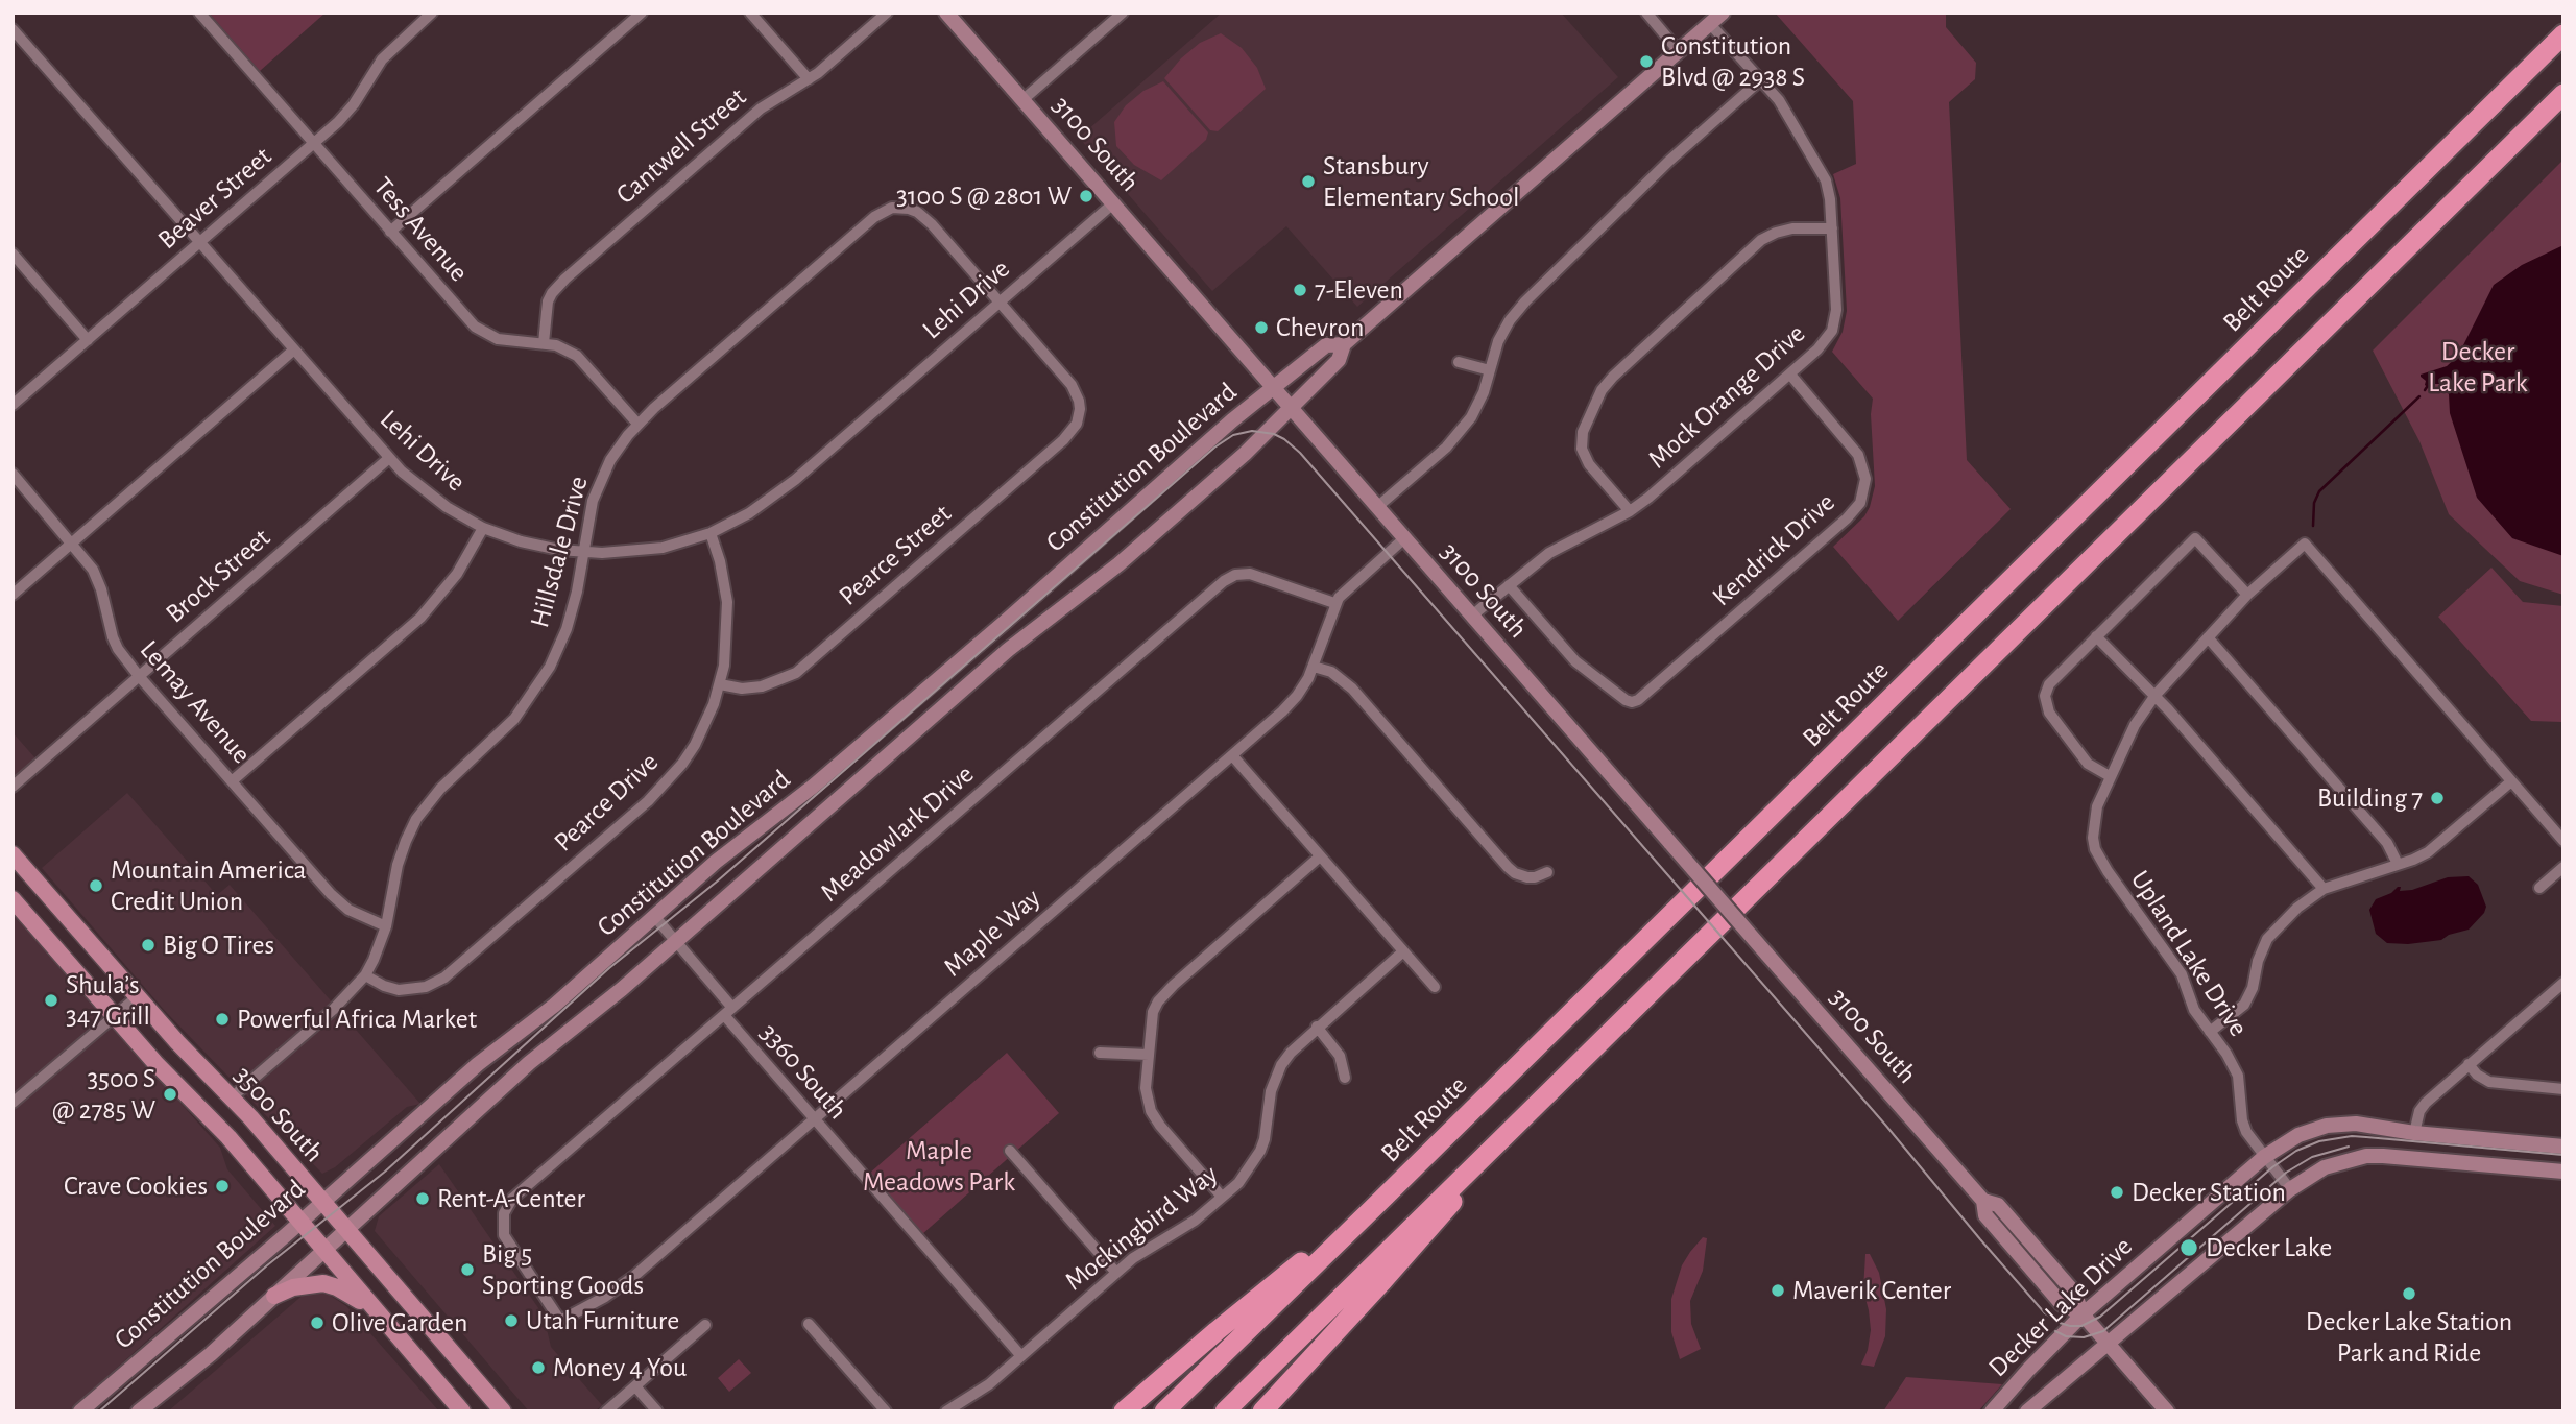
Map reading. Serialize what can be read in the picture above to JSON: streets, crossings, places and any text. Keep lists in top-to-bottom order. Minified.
{"streets":{"highway":["Belt Route"],"main road":["3100 South","Constitution Boulevard","3500 South","Decker Lake Drive"],"street":["Cantwell Street","Beaver Street","Tess Avenue","Lehi Drive","Mock Orange Drive","Kendrick Drive","Hillsdale Drive","Pearce Street","Brock Street","Lemay Avenue","Pearce Drive","Meadowlark Drive","Maple Way","Upland Lake Drive","3360 South","Mockingbird Way"]},"crossings":[["3100 South","Lehi Drive"],["3100 South","Mock Orange Drive"],["3100 South","Constitution Boulevard"],["3100 South","Maple Way"],["3100 South","Decker Lake Drive"],["Cantwell Street","Tess Avenue"],["Beaver Street","Tess Avenue"],["Beaver Street","Lehi Drive"],["Tess Avenue","Hillsdale Drive"],["Lehi Drive","Hillsdale Drive"],["Lehi Drive","Pearce Street"],["Lehi Drive","Brock Street"],["Lehi Drive","Pearce Drive"],["Mock Orange Drive","Constitution Boulevard"],["Mock Orange Drive","Kendrick Drive"],["Constitution Boulevard","3360 South"],["Constitution Boulevard","3500 South"],["Hillsdale Drive","Pearce Street"],["Hillsdale Drive","Lemay Avenue"],["Hillsdale Drive","Pearce Drive"],["Hillsdale Drive","3500 South"],["Pearce Street","Pearce Drive"],["Brock Street","Lemay Avenue"],["Meadowlark Drive","Maple Way"],["Meadowlark Drive","3360 South"],["Maple Way","3360 South"],["Upland Lake Drive","Decker Lake Drive"],["3360 South","Mockingbird Way"]],"parks":["Decker Lake Park","Maple Meadows Park"],"places":["Constitution Blvd @ 2938 S","Stansbury Elementary School","3100 S @ 2801 W","7-Eleven","Chevron","Building 7","Mountain America Credit Union","Big O Tires","Shula’s 347 Grill","Powerful Africa Market","3500 S @ 2785 W","Crave Cookies","Decker Station","Rent-A-Center","Decker Lake","Big 5 Sporting Goods","Maverik Center","Decker Lake Station Park and Ride","Utah Furniture","Olive Garden","Money 4 You"]}
